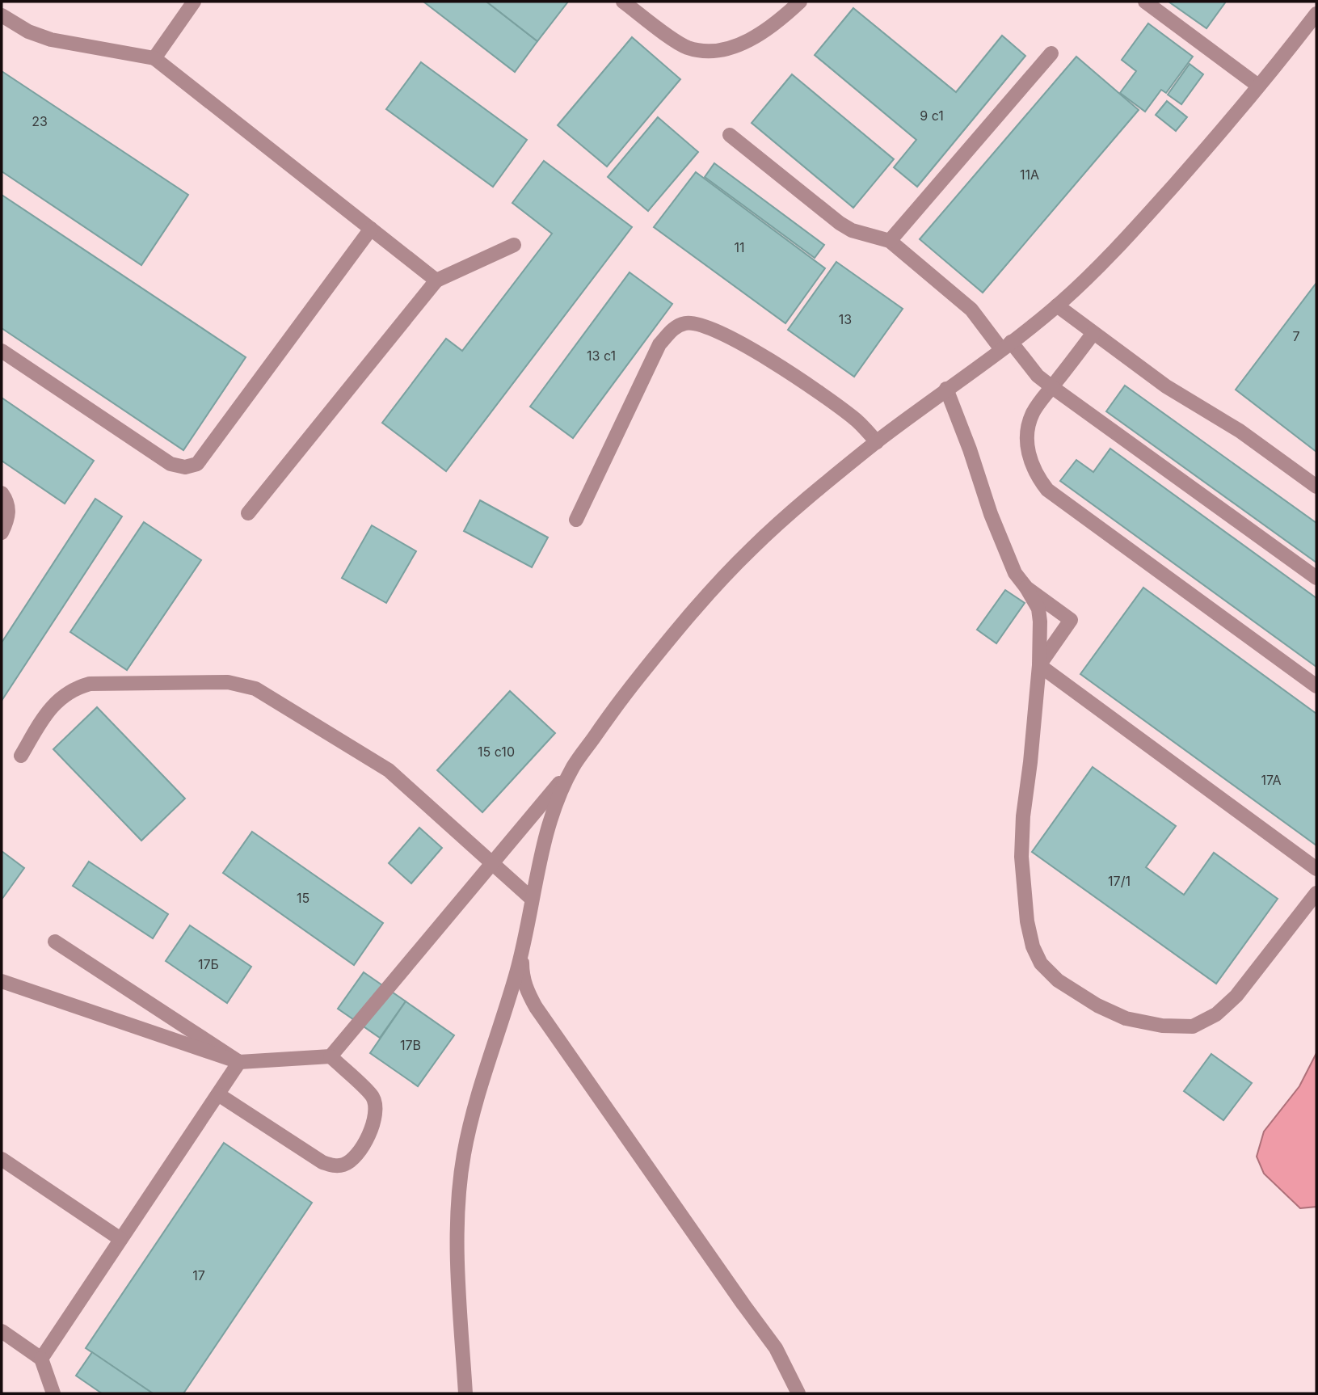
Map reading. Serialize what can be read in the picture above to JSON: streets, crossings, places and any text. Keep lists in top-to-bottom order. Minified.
{"house_numbers":["9 с1","23","11А","11","13","7","13 с1","15 с10","17А","17/1","15","17Б","17В","17"]}
